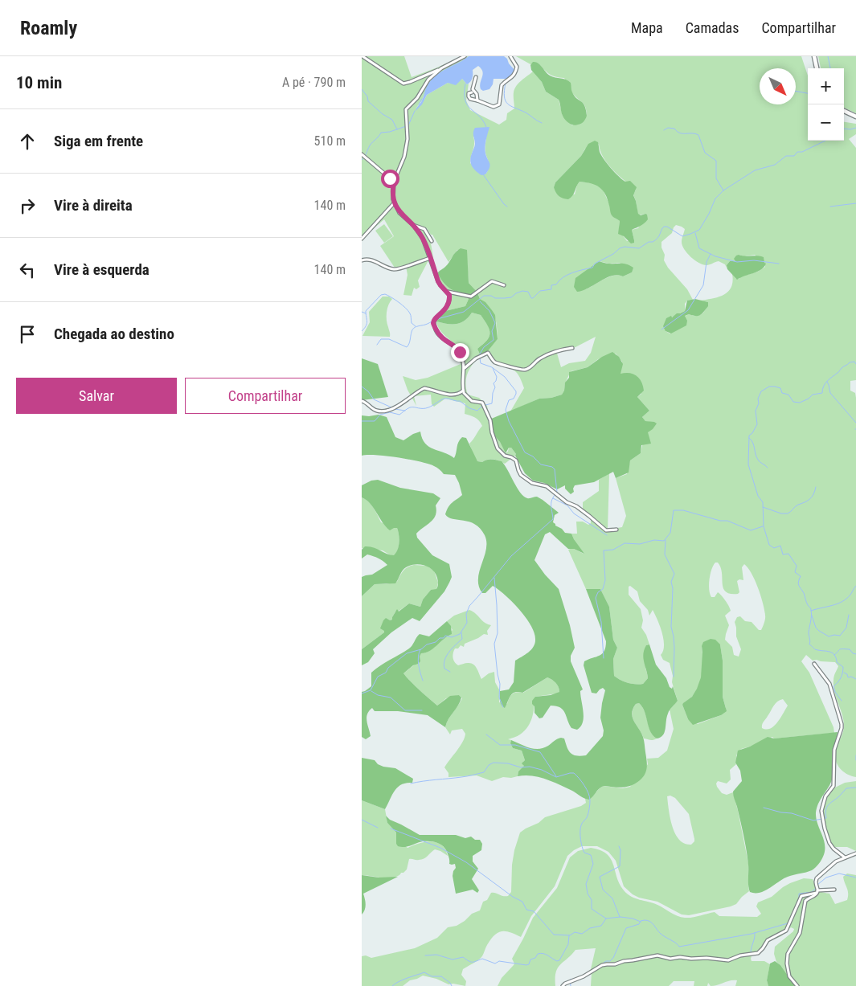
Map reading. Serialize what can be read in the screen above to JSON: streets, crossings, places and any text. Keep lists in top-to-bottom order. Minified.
{"north":"bottom right","page":{"header":"Roamly","nav":["Mapa","Camadas","Compartilhar"],"heading":["10 min","A pé · 790 m"],"map_buttons":["+","−"],"list":[["Siga em frente","510 m"],["Vire à direita","140 m"],["Vire à esquerda","140 m"],"Chegada ao destino"],"buttons":["Salvar","Compartilhar"]}}
